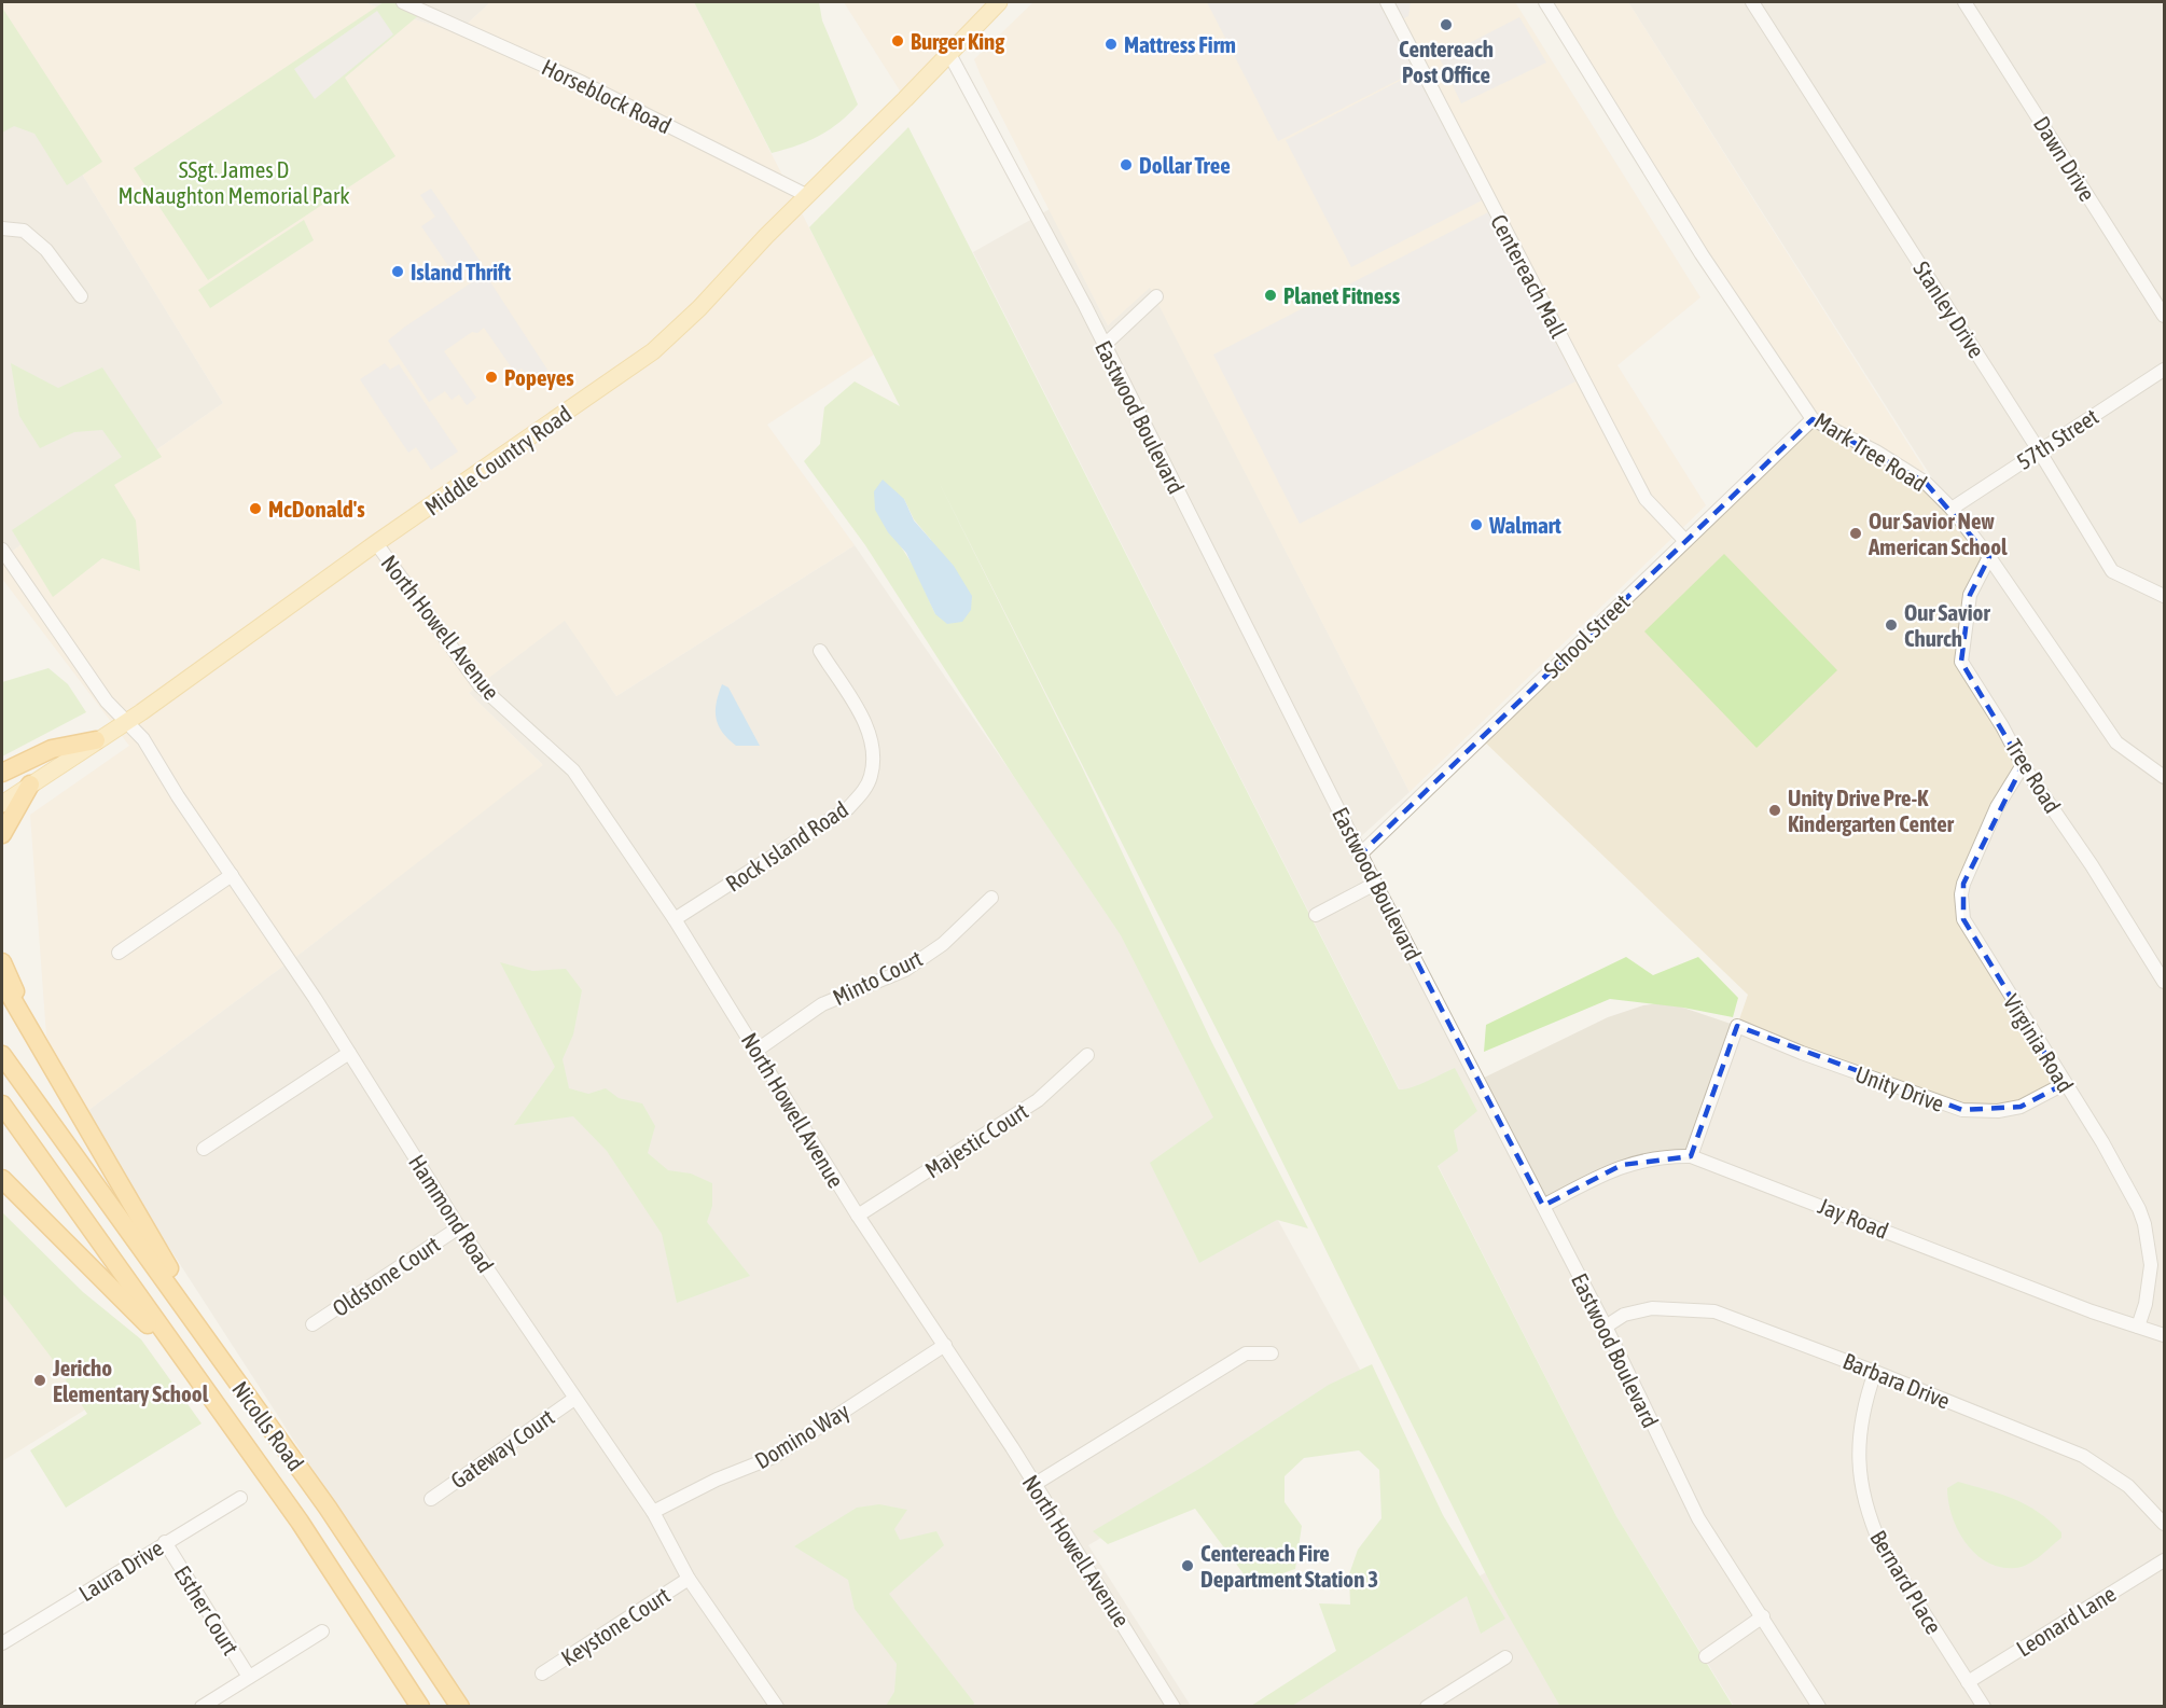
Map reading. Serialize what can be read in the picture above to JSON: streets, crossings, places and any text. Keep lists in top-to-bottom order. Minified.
{"streets":{"highway":["Nicolls Road"],"main road":["Middle Country Road"],"street":["Horseblock Road","Dawn Drive","Centereach Mall","Stanley Drive","Eastwood Boulevard","57th Street","Mark Tree Road","North Howell Avenue","School Street","Tree Road","Rock Island Road","Minto Court","Virginia Road","Unity Drive","Majestic Court","Hammond Road","Jay Road","Oldstone Court","Barbara Drive","Domino Way","Gateway Court","Laura Drive","Bernard Place","Esther Court","Leonard Lane","Keystone Court"]},"crossings":[["Horseblock Road","Middle Country Road"],["Centereach Mall","School Street"],["Stanley Drive","57th Street"],["Eastwood Boulevard","Middle Country Road"],["Eastwood Boulevard","School Street"],["Eastwood Boulevard","Jay Road"],["Eastwood Boulevard","Barbara Drive"],["57th Street","Mark Tree Road"],["Mark Tree Road","School Street"],["Mark Tree Road","Tree Road"],["Middle Country Road","North Howell Avenue"],["Middle Country Road","Hammond Road"],["North Howell Avenue","Rock Island Road"],["North Howell Avenue","Minto Court"],["North Howell Avenue","Majestic Court"],["North Howell Avenue","Domino Way"],["Tree Road","Virginia Road"],["Virginia Road","Unity Drive"],["Virginia Road","Jay Road"],["Unity Drive","Jay Road"],["Hammond Road","Oldstone Court"],["Hammond Road","Domino Way"],["Hammond Road","Gateway Court"],["Hammond Road","Keystone Court"],["Barbara Drive","Bernard Place"],["Laura Drive","Esther Court"],["Bernard Place","Leonard Lane"]],"parks":["SSgt. James D McNaughton Memorial Park"],"places":["Centereach Post Office","Burger King","Mattress Firm","Dollar Tree","Island Thrift","Planet Fitness","Popeyes","McDonald's","Walmart","Our Savior New American School","Our Savior Church","Unity Drive Pre-K Kindergarten Center","Jericho Elementary School","Centereach Fire Department Station 3"]}
